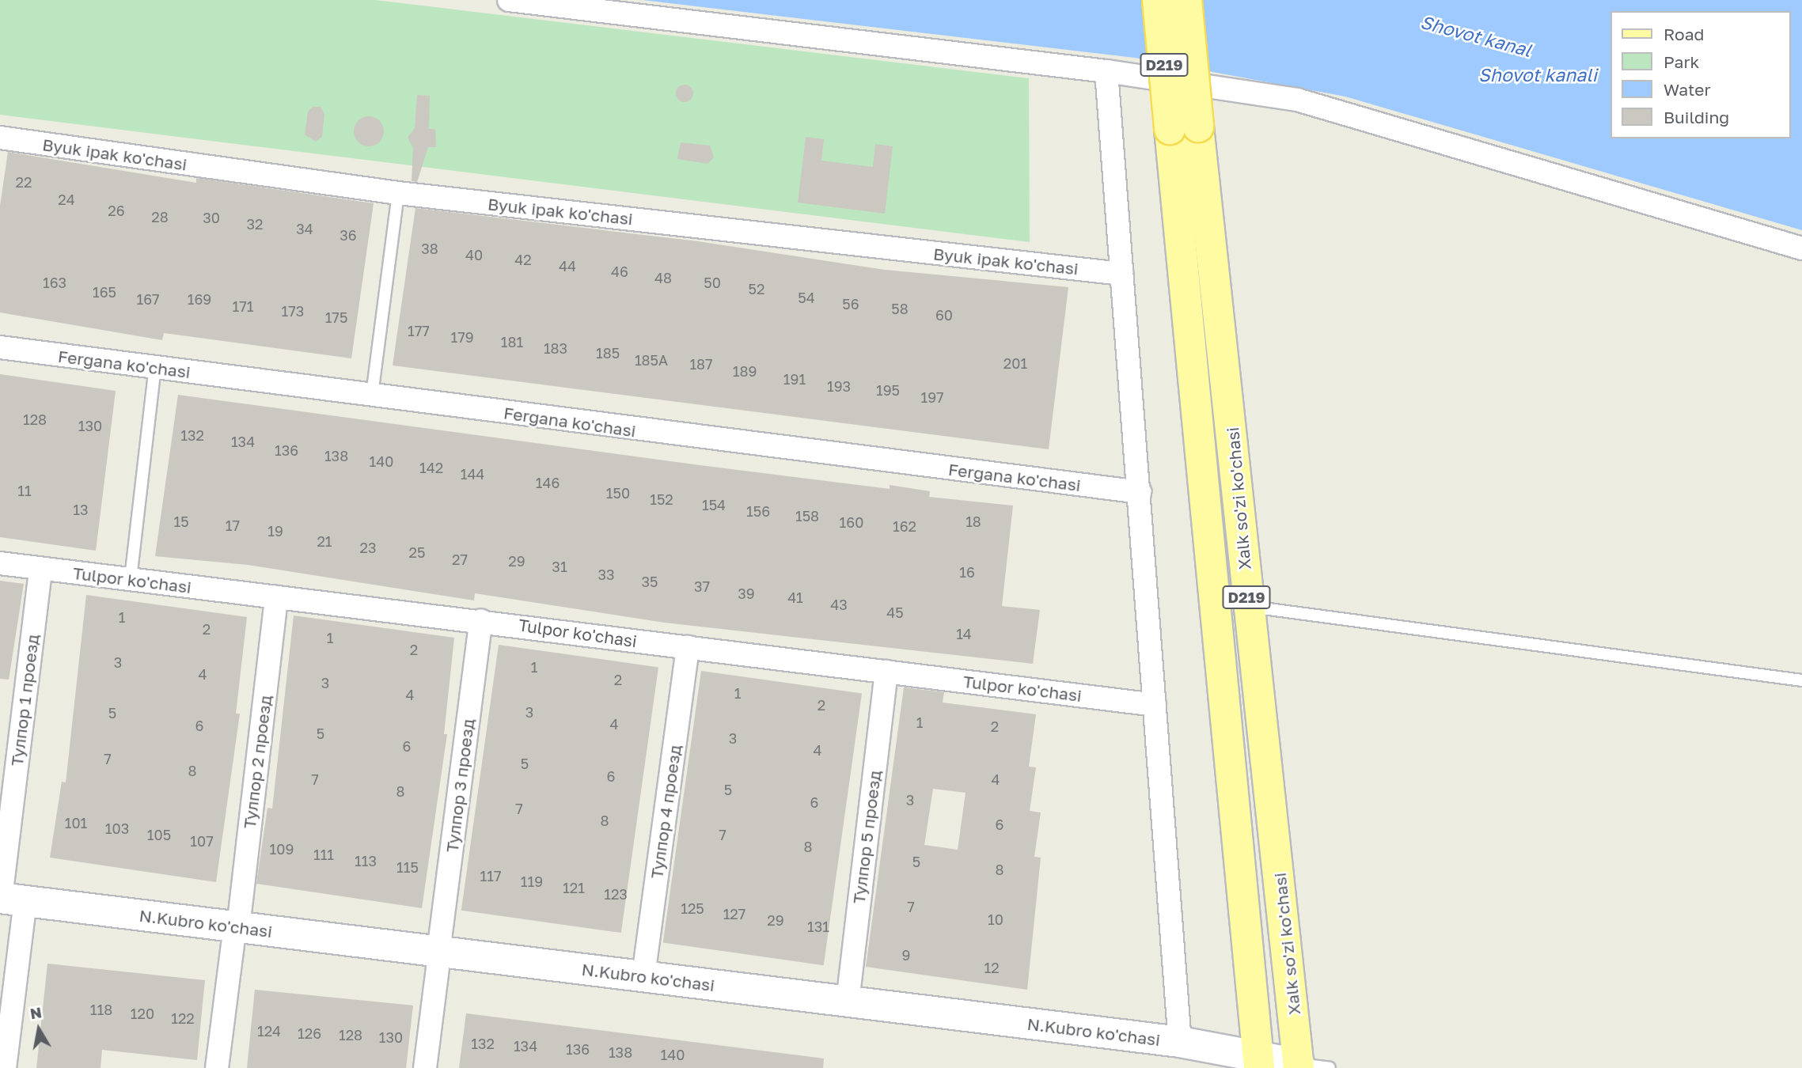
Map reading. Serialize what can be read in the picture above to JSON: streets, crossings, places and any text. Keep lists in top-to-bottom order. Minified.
{"streets":{"main road":["D219","Xalk so'zi ko'chasi"],"street":["Byuk ipak ko'chasi","Fergana ko'chasi","Tulpor ko'chasi","Тулпор 1 проезд","Тулпор 2 проезд","Тулпор 3 проезд","Тулпор 4 проезд","Тулпор 5 проезд","N.Kubro ko'chasi"]},"crossings":[["D219","Xalk so'zi ko'chasi"],["Xalk so'zi ko'chasi","N.Kubro ko'chasi"],["Tulpor ko'chasi","Тулпор 1 проезд"],["Tulpor ko'chasi","Тулпор 2 проезд"],["Tulpor ko'chasi","Тулпор 3 проезд"],["Tulpor ko'chasi","Тулпор 4 проезд"],["Tulpor ko'chasi","Тулпор 5 проезд"],["Тулпор 1 проезд","N.Kubro ko'chasi"],["Тулпор 2 проезд","N.Kubro ko'chasi"],["Тулпор 3 проезд","N.Kubro ko'chasi"],["Тулпор 4 проезд","N.Kubro ko'chasi"],["Тулпор 5 проезд","N.Kubro ko'chasi"]],"water":["Shovot kanal","Shovot kanali"],"house_numbers":["22","24","26","28","30","32","34","36","38","40","42","44","46","48","163","50","52","165","54","167","169","56","171","58","173","60","175","177","179","181","183","185","185А","201","187","189","191","193","195","197","128","130","132","134","136","138","140","142","144","146","11","150","152","154","13","156","158","15","18","160","17","162","19","21","23","25","27","29","31","16","33","35","37","39","41","43","45","1","2","14","1","2","3","1","4","2","3","1","4","2","3","5","1","4","6","2","5","3","6","4","7","5","8","6","7","4","5","8","3","6","7","8","101","6","103","105","7","107","8","109","111","113","5","115","8","117","119","121","123","7","125","127","10","29","131","9","12","118","120","122","124","126","128","130","132","134","136","138","140"],"legend":["Road","Park","Water","Building"],"north":"top"}
